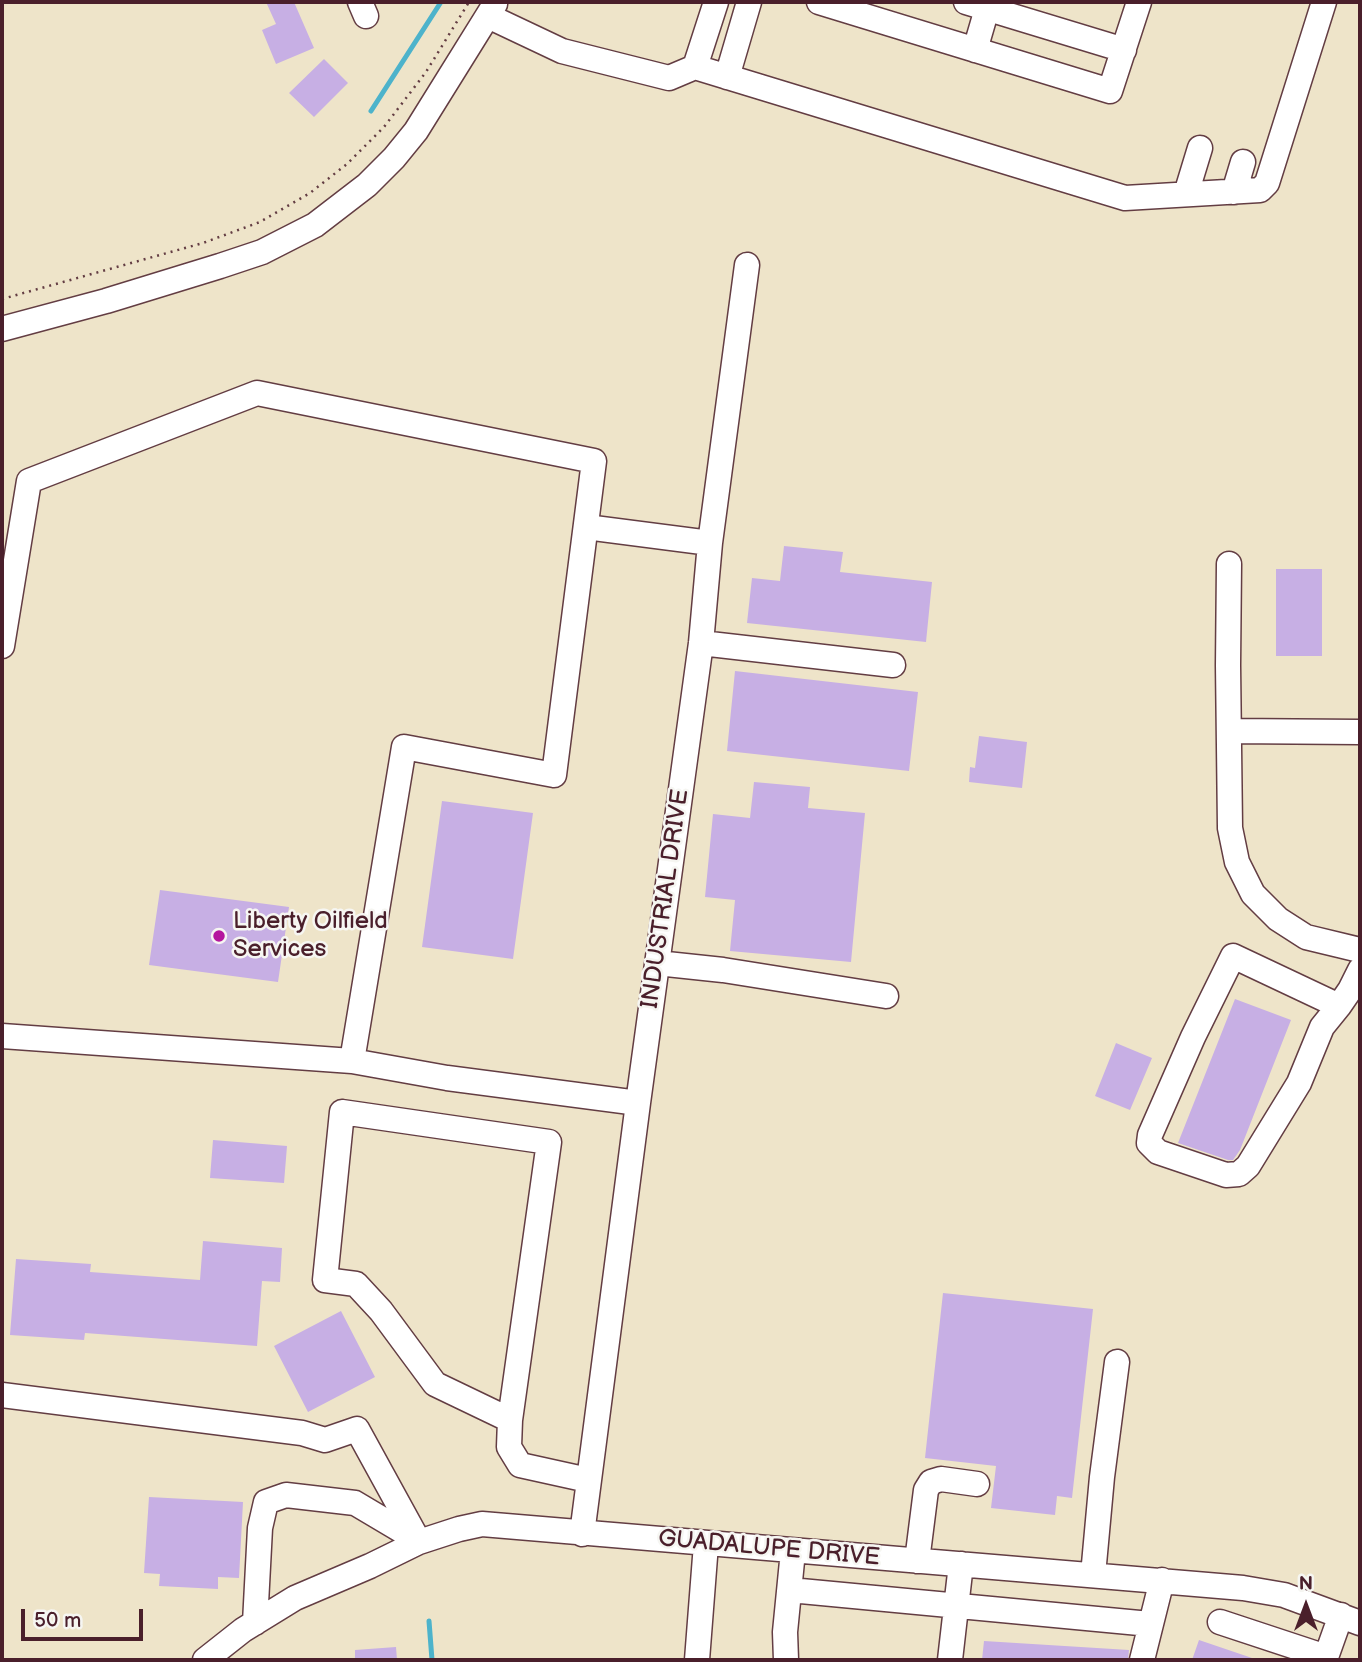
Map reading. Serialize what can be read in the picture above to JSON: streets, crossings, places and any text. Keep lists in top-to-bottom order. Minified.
{"streets":{"street":["INDUSTRIAL DRIVE","GUADALUPE DRIVE"]},"crossings":[["INDUSTRIAL DRIVE","GUADALUPE DRIVE"]],"places":["Liberty Oilfield Services"],"scale_bar":"50 m","north":"top"}
